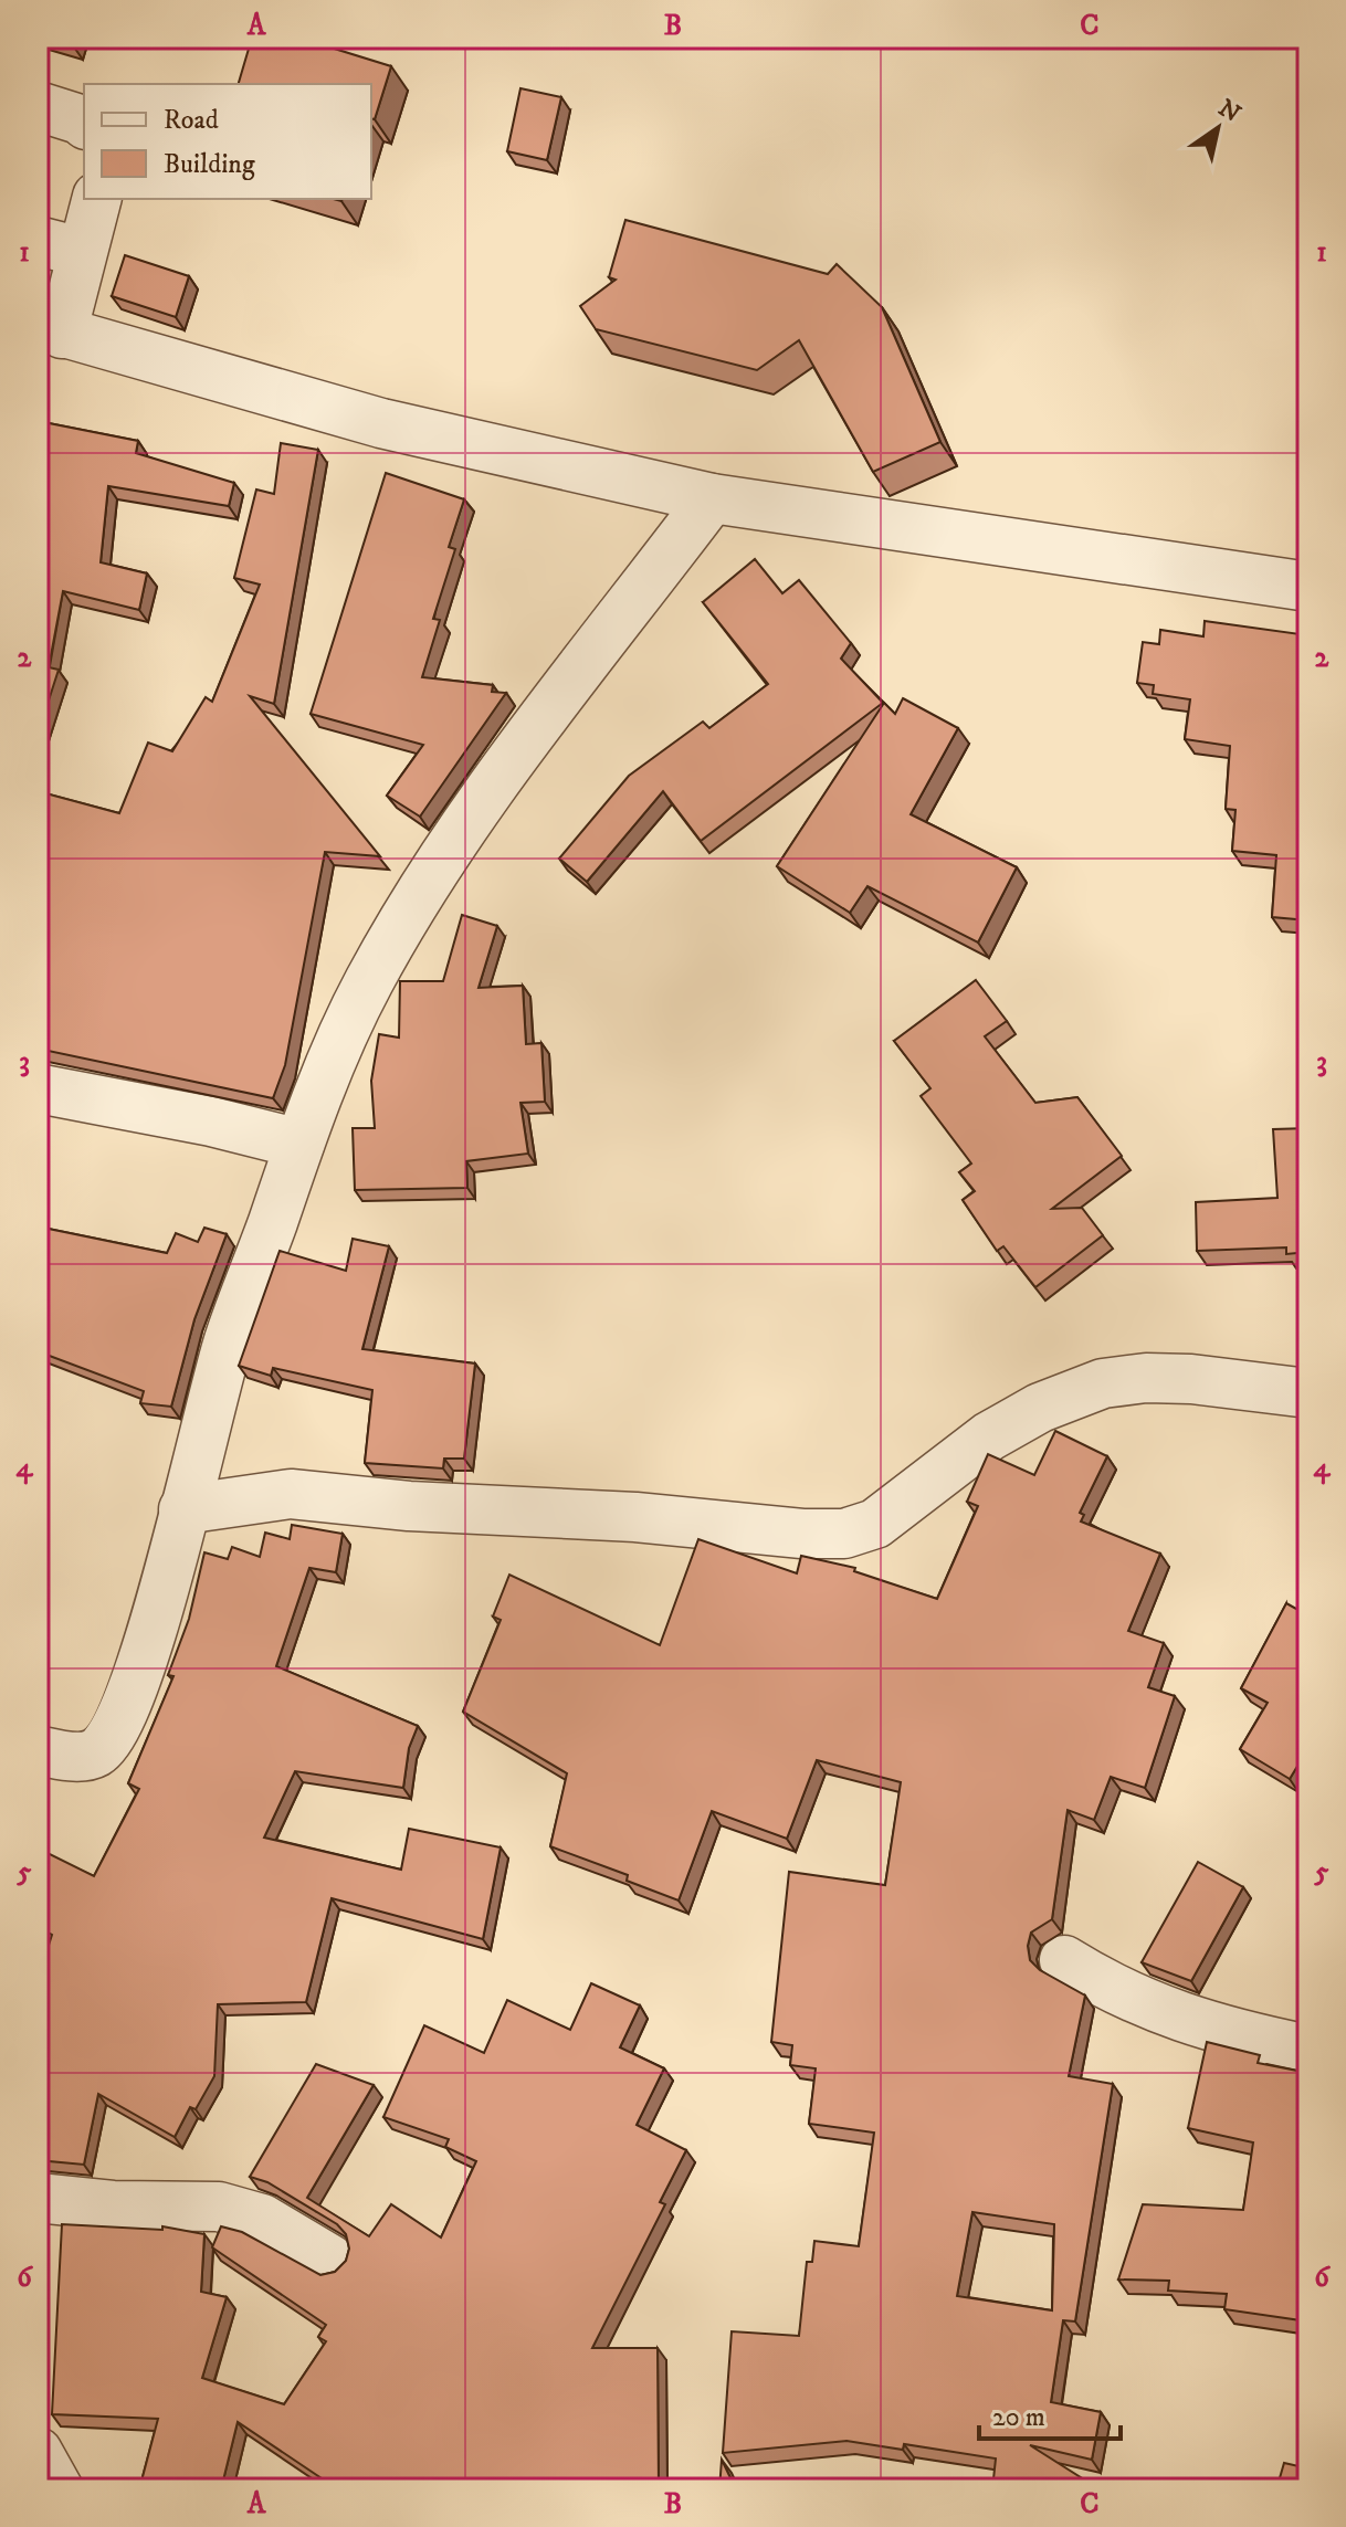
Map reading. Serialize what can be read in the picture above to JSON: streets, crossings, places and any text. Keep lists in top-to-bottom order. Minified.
{"legend":["Road","Building"],"scale_bar":"20 m","north":"top right","grid":{"columns":["A","B","C"],"rows":["1","2","3","4","5","6"]}}
